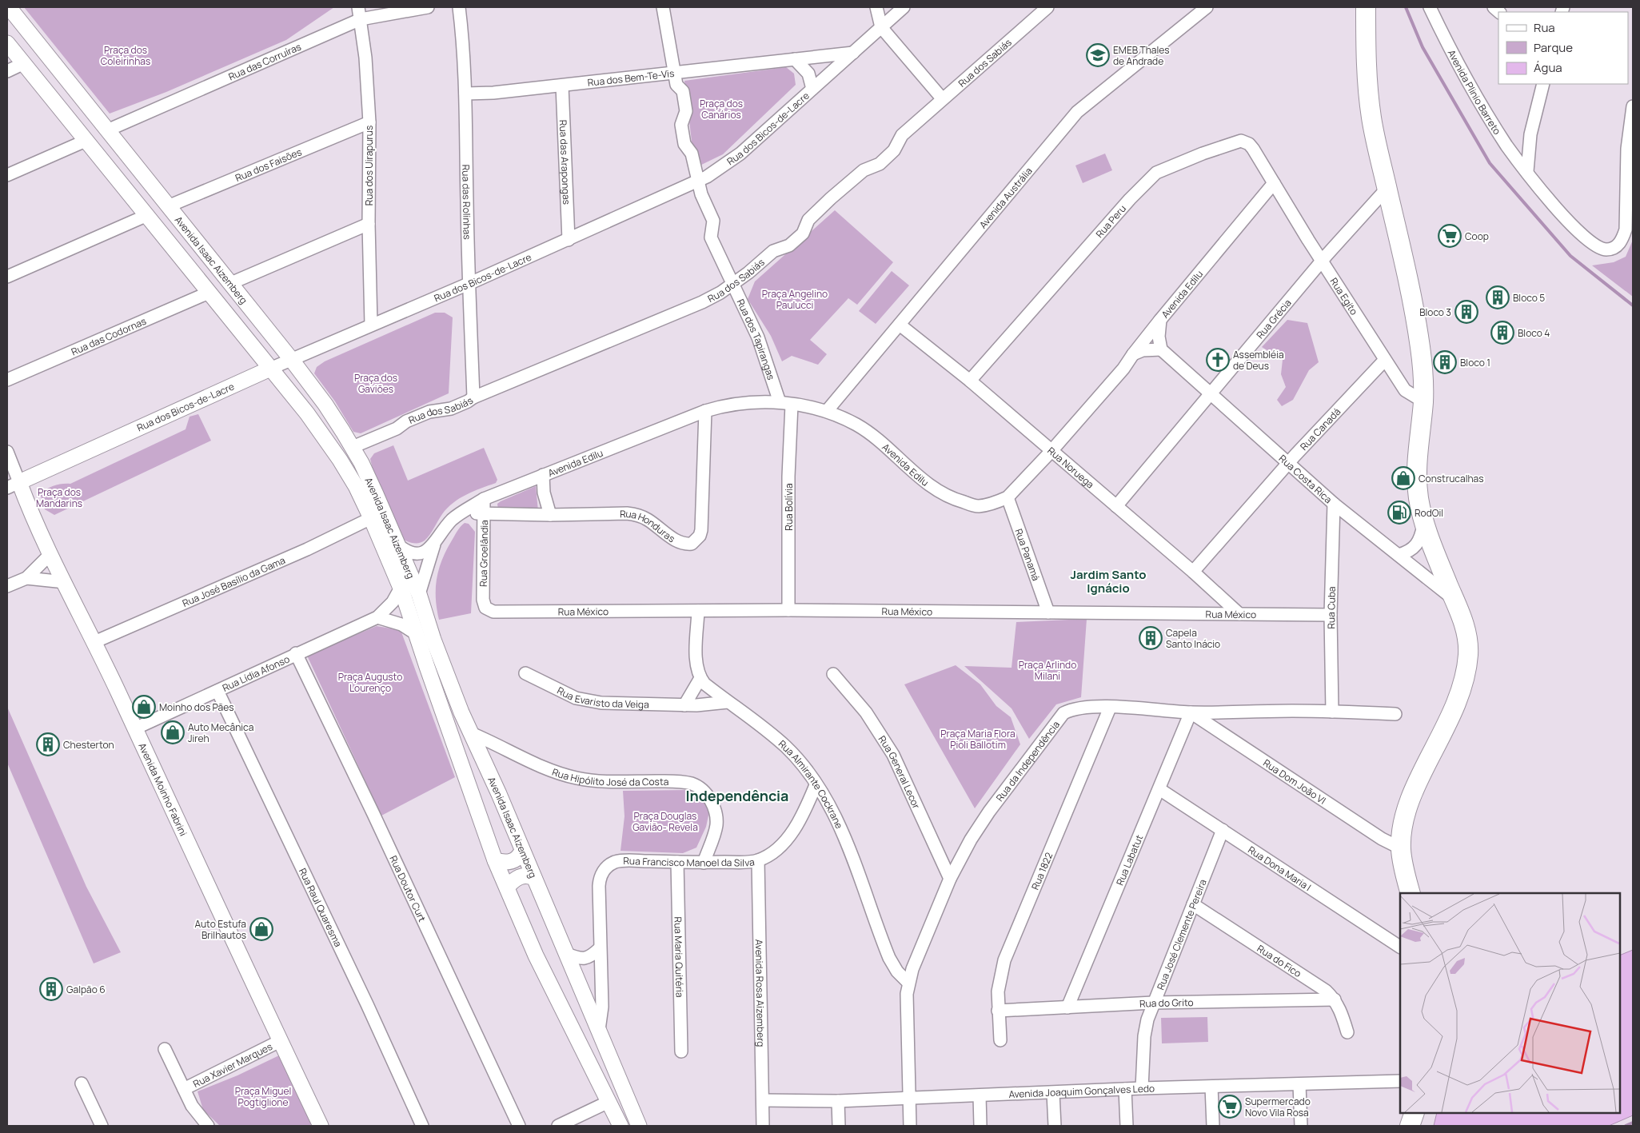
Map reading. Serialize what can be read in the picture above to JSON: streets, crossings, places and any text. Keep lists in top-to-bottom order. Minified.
{"streets":{"street":["Rua das Corruíras","Rua dos Sabiás","Rua dos Bem-Te-Vis","Avenida Plinio Barreto","Rua dos Bicos-de-Lacre","Rua das Arapongas","Rua dos Faisões","Rua dos Uirapurus","Avenida Austrália","Rua das Rolinhas","Rua Peru","Avenida Isaac Aizemberg","Avenida Edilu","Rua Egito","Rua Grécia","Rua das Codornas","Rua dos Tapirangas","Rua Canadá","Rua Noruega","Rua Costa Rica","Rua Bolívia","Rua Honduras","Rua Groelândia","Rua Panamá","Rua José Basílio da Gama","Rua Cuba","Rua México","Rua Lídia Afonso","Rua Evaristo da Veiga","Rua da Independência","Rua General Lecor","Rua Hipólito José da Costa","Rua Dom João VI","Rua Almirante Cockrane","Avenida Moinho Fabrini","Rua Labatut","Rua Francisco Manoel da Silva","Rua Dona Maria I","Rua 1822","Rua Doutor Curt","Rua Raul Quaresma","Rua José Clemente Pereira","Rua Maria Quitéria","Rua do Fico","Avenida Rosa Aizemberg","Rua do Grito","Rua Xavier Marques","Avenida Joaquim Gonçalves Ledo"]},"crossings":[["Rua das Corruíras","Rua dos Uirapurus"],["Rua das Corruíras","Avenida Isaac Aizemberg"],["Rua dos Sabiás","Rua das Rolinhas"],["Rua dos Sabiás","Avenida Isaac Aizemberg"],["Rua dos Sabiás","Rua dos Tapirangas"],["Rua dos Bem-Te-Vis","Rua dos Bicos-de-Lacre"],["Rua dos Bem-Te-Vis","Rua das Arapongas"],["Rua dos Bem-Te-Vis","Rua das Rolinhas"],["Rua dos Bem-Te-Vis","Rua dos Tapirangas"],["Rua dos Bicos-de-Lacre","Rua das Arapongas"],["Rua dos Bicos-de-Lacre","Rua dos Uirapurus"],["Rua dos Bicos-de-Lacre","Rua das Rolinhas"],["Rua dos Bicos-de-Lacre","Avenida Isaac Aizemberg"],["Rua dos Bicos-de-Lacre","Rua dos Tapirangas"],["Rua dos Bicos-de-Lacre","Avenida Moinho Fabrini"],["Rua dos Faisões","Rua dos Uirapurus"],["Rua dos Faisões","Avenida Isaac Aizemberg"],["Avenida Austrália","Avenida Edilu"],["Avenida Austrália","Rua Noruega"],["Rua Peru","Avenida Edilu"],["Rua Peru","Rua Egito"],["Rua Peru","Rua Noruega"],["Avenida Isaac Aizemberg","Avenida Edilu"],["Avenida Isaac Aizemberg","Rua das Codornas"],["Avenida Isaac Aizemberg","Rua José Basílio da Gama"],["Avenida Isaac Aizemberg","Rua Lídia Afonso"],["Avenida Isaac Aizemberg","Rua Hipólito José da Costa"],["Avenida Isaac Aizemberg","Rua Francisco Manoel da Silva"],["Avenida Edilu","Rua Egito"],["Avenida Edilu","Rua dos Tapirangas"],["Avenida Edilu","Rua Noruega"],["Avenida Edilu","Rua Bolívia"],["Avenida Edilu","Rua Honduras"],["Avenida Edilu","Rua Groelândia"],["Avenida Edilu","Rua Panamá"],["Rua Egito","Rua Grécia"],["Rua Egito","Rua Canadá"],["Rua Grécia","Rua Noruega"],["Rua Grécia","Rua Costa Rica"],["Rua Canadá","Rua Noruega"],["Rua Canadá","Rua Costa Rica"],["Rua Noruega","Rua México"],["Rua Costa Rica","Rua Cuba"],["Rua Bolívia","Rua México"],["Rua Honduras","Rua Groelândia"],["Rua Groelândia","Rua México"],["Rua Panamá","Rua México"],["Rua José Basílio da Gama","Avenida Moinho Fabrini"],["Rua Cuba","Rua México"],["Rua Cuba","Rua da Independência"],["Rua Lídia Afonso","Avenida Moinho Fabrini"],["Rua Lídia Afonso","Rua Doutor Curt"],["Rua Lídia Afonso","Rua Raul Quaresma"],["Rua Evaristo da Veiga","Rua Almirante Cockrane"],["Rua da Independência","Rua General Lecor"],["Rua da Independência","Rua Dom João VI"],["Rua da Independência","Rua Almirante Cockrane"],["Rua da Independência","Rua Labatut"],["Rua da Independência","Rua 1822"],["Rua da Independência","Avenida Joaquim Gonçalves Ledo"],["Rua Hipólito José da Costa","Rua Francisco Manoel da Silva"],["Rua Dom João VI","Rua Labatut"],["Rua Almirante Cockrane","Rua Francisco Manoel da Silva"],["Avenida Moinho Fabrini","Rua Xavier Marques"],["Rua Labatut","Rua Dona Maria I"],["Rua Labatut","Rua do Grito"],["Rua Francisco Manoel da Silva","Rua Maria Quitéria"],["Rua Francisco Manoel da Silva","Avenida Rosa Aizemberg"],["Rua Dona Maria I","Rua José Clemente Pereira"],["Rua 1822","Rua do Grito"],["Rua José Clemente Pereira","Rua do Fico"],["Rua José Clemente Pereira","Rua do Grito"],["Rua José Clemente Pereira","Avenida Joaquim Gonçalves Ledo"],["Rua do Fico","Rua do Grito"],["Avenida Rosa Aizemberg","Avenida Joaquim Gonçalves Ledo"]],"districts":["Jardim Santo Ignácio","Independência"],"parks":["Praça dos Coleirinhas","Praça dos Canários","Praça Angelino Paulucci","Praça dos Gaviões","Praça dos Mandarins","Praça Arlindo Milani","Praça Augusto Lourenço","Praça Maria Flora Pioli Ballotim","Praça Douglas Gavião- Revela","Praça Miguel Pogtiglione"],"places":{"school or university":["EMEB Thales de Andrade"],"supermarket":["Coop","Supermercado Novo Vila Rosa"],"building":["Bloco 5","Bloco 3","Bloco 4","Bloco 1","Capela Santo Inácio","Chesterton","Galpão 6"],"church":["Assembléia de Deus"],"shop":["Construcalhas","Moinho dos Pães","Auto Mecânica Jireh","Auto Estufa Brilhautos"],"fuel station":["RodOil"]},"legend":["Rua","Parque","Água"]}
